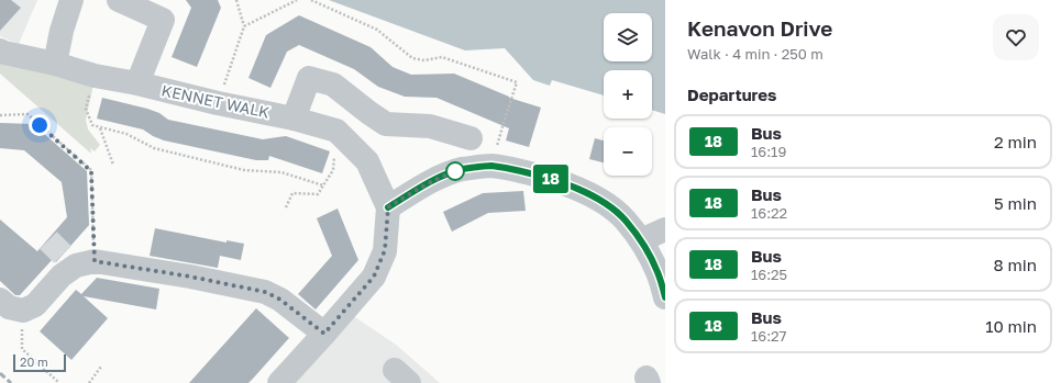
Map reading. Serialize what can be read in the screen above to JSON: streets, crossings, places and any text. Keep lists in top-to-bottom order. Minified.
{"streets":{"street":["KENNET WALK"]},"lines":["bus line 18"],"scale_bar":"20 m","page":{"on_map":"18","heading":[["Kenavon Drive","Walk · 4 min · 250 m"],"Departures"],"map_buttons":["+","−"],"list":[{"mark":"18","name":"Bus","note":"16:19","value":"2 min"},{"mark":"18","name":"Bus","note":"16:22","value":"5 min"},{"mark":"18","name":"Bus","note":"16:25","value":"8 min"},{"mark":"18","name":"Bus","note":"16:27","value":"10 min"}],"scale":"20 m"}}
